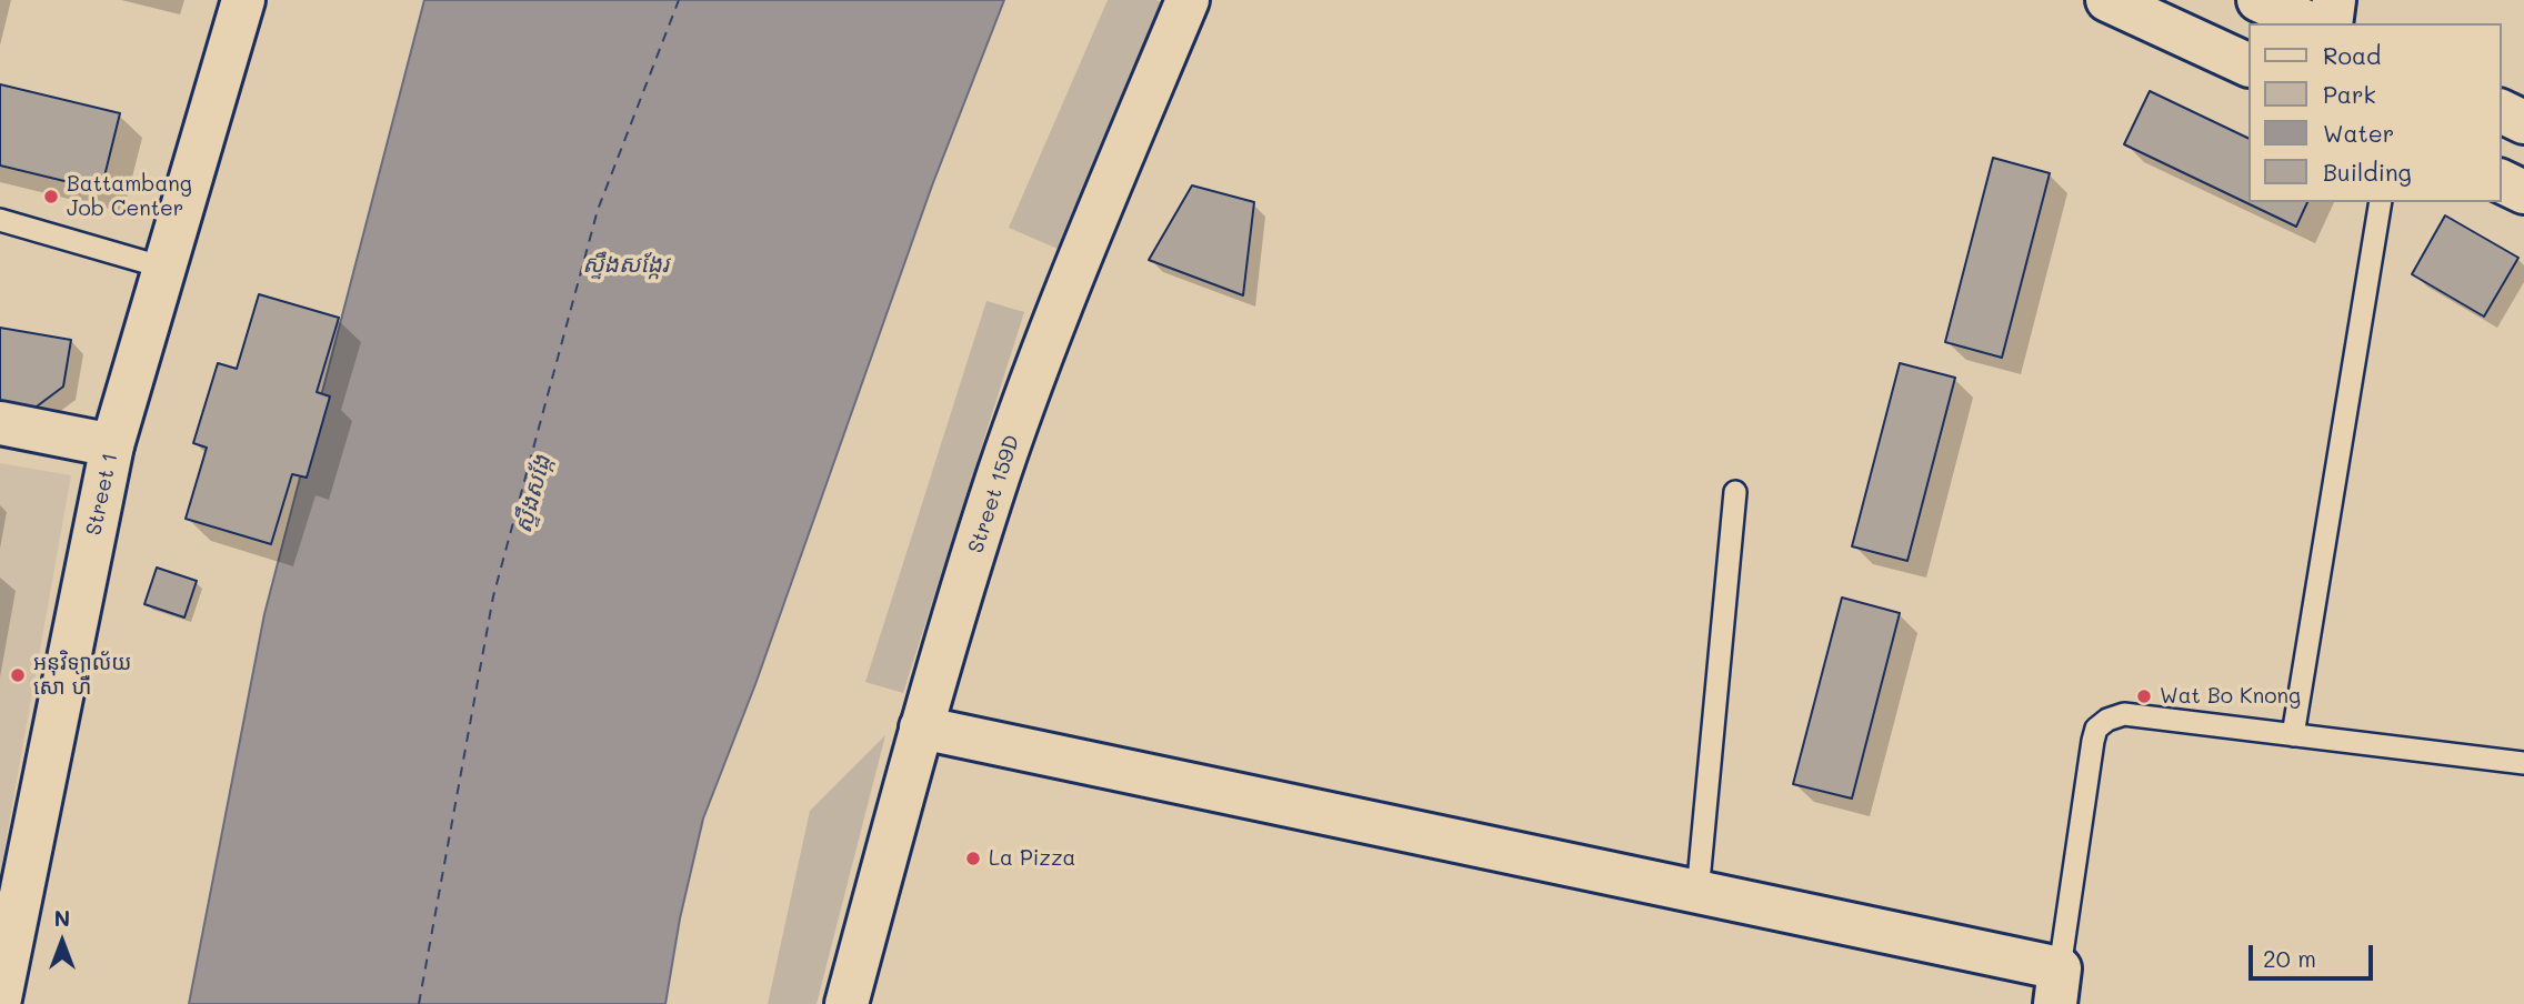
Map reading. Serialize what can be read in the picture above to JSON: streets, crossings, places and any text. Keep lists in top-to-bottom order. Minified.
{"streets":{"street":["Street 1","Street 159D"]},"water":["ស្ទឹងសង្កែរ","ស្ទឹងសង្កែ"],"places":["Battambang Job Center","អនុវិទ្យាល័យ សោ ហឺ","Wat Bo Knong","La Pizza"],"legend":["Road","Park","Water","Building"],"scale_bar":"20 m","north":"top"}
